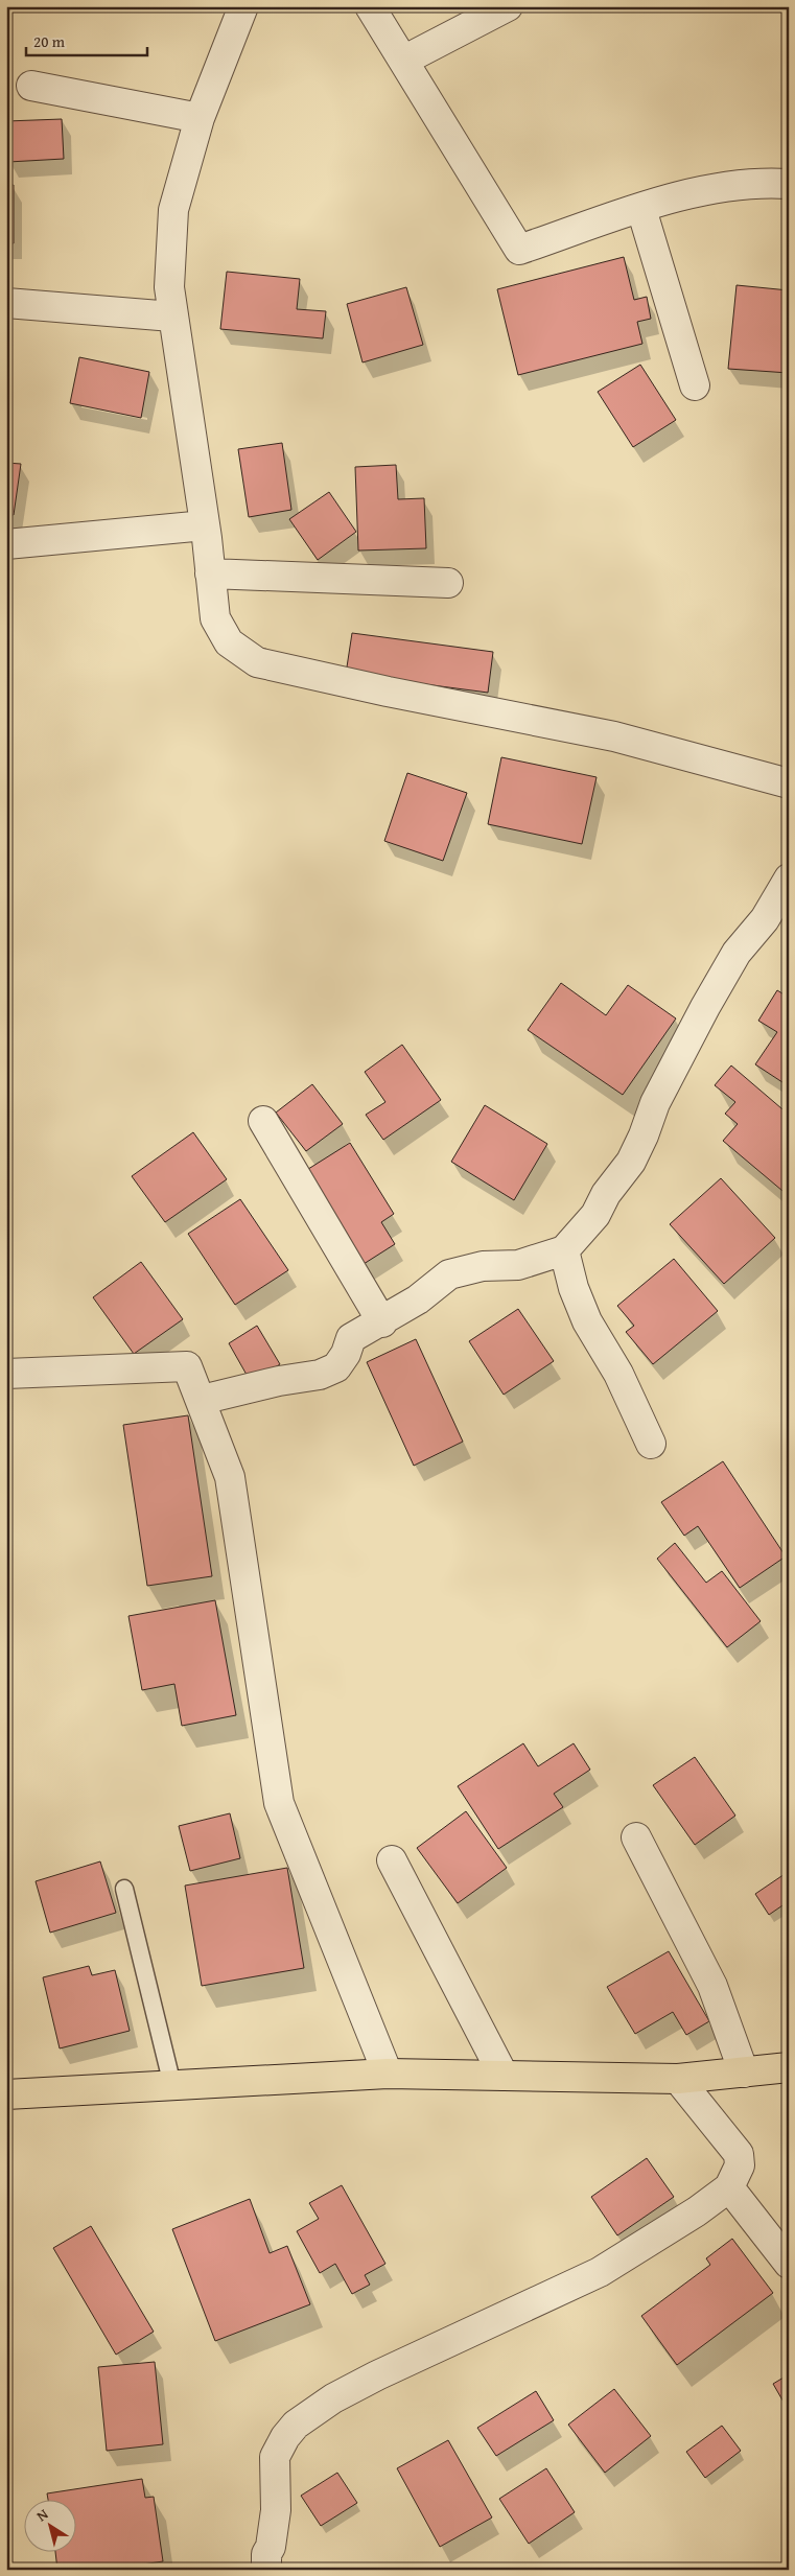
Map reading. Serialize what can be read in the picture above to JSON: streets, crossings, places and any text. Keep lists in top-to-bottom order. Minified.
{"scale_bar":"20 m","north":"top left"}
